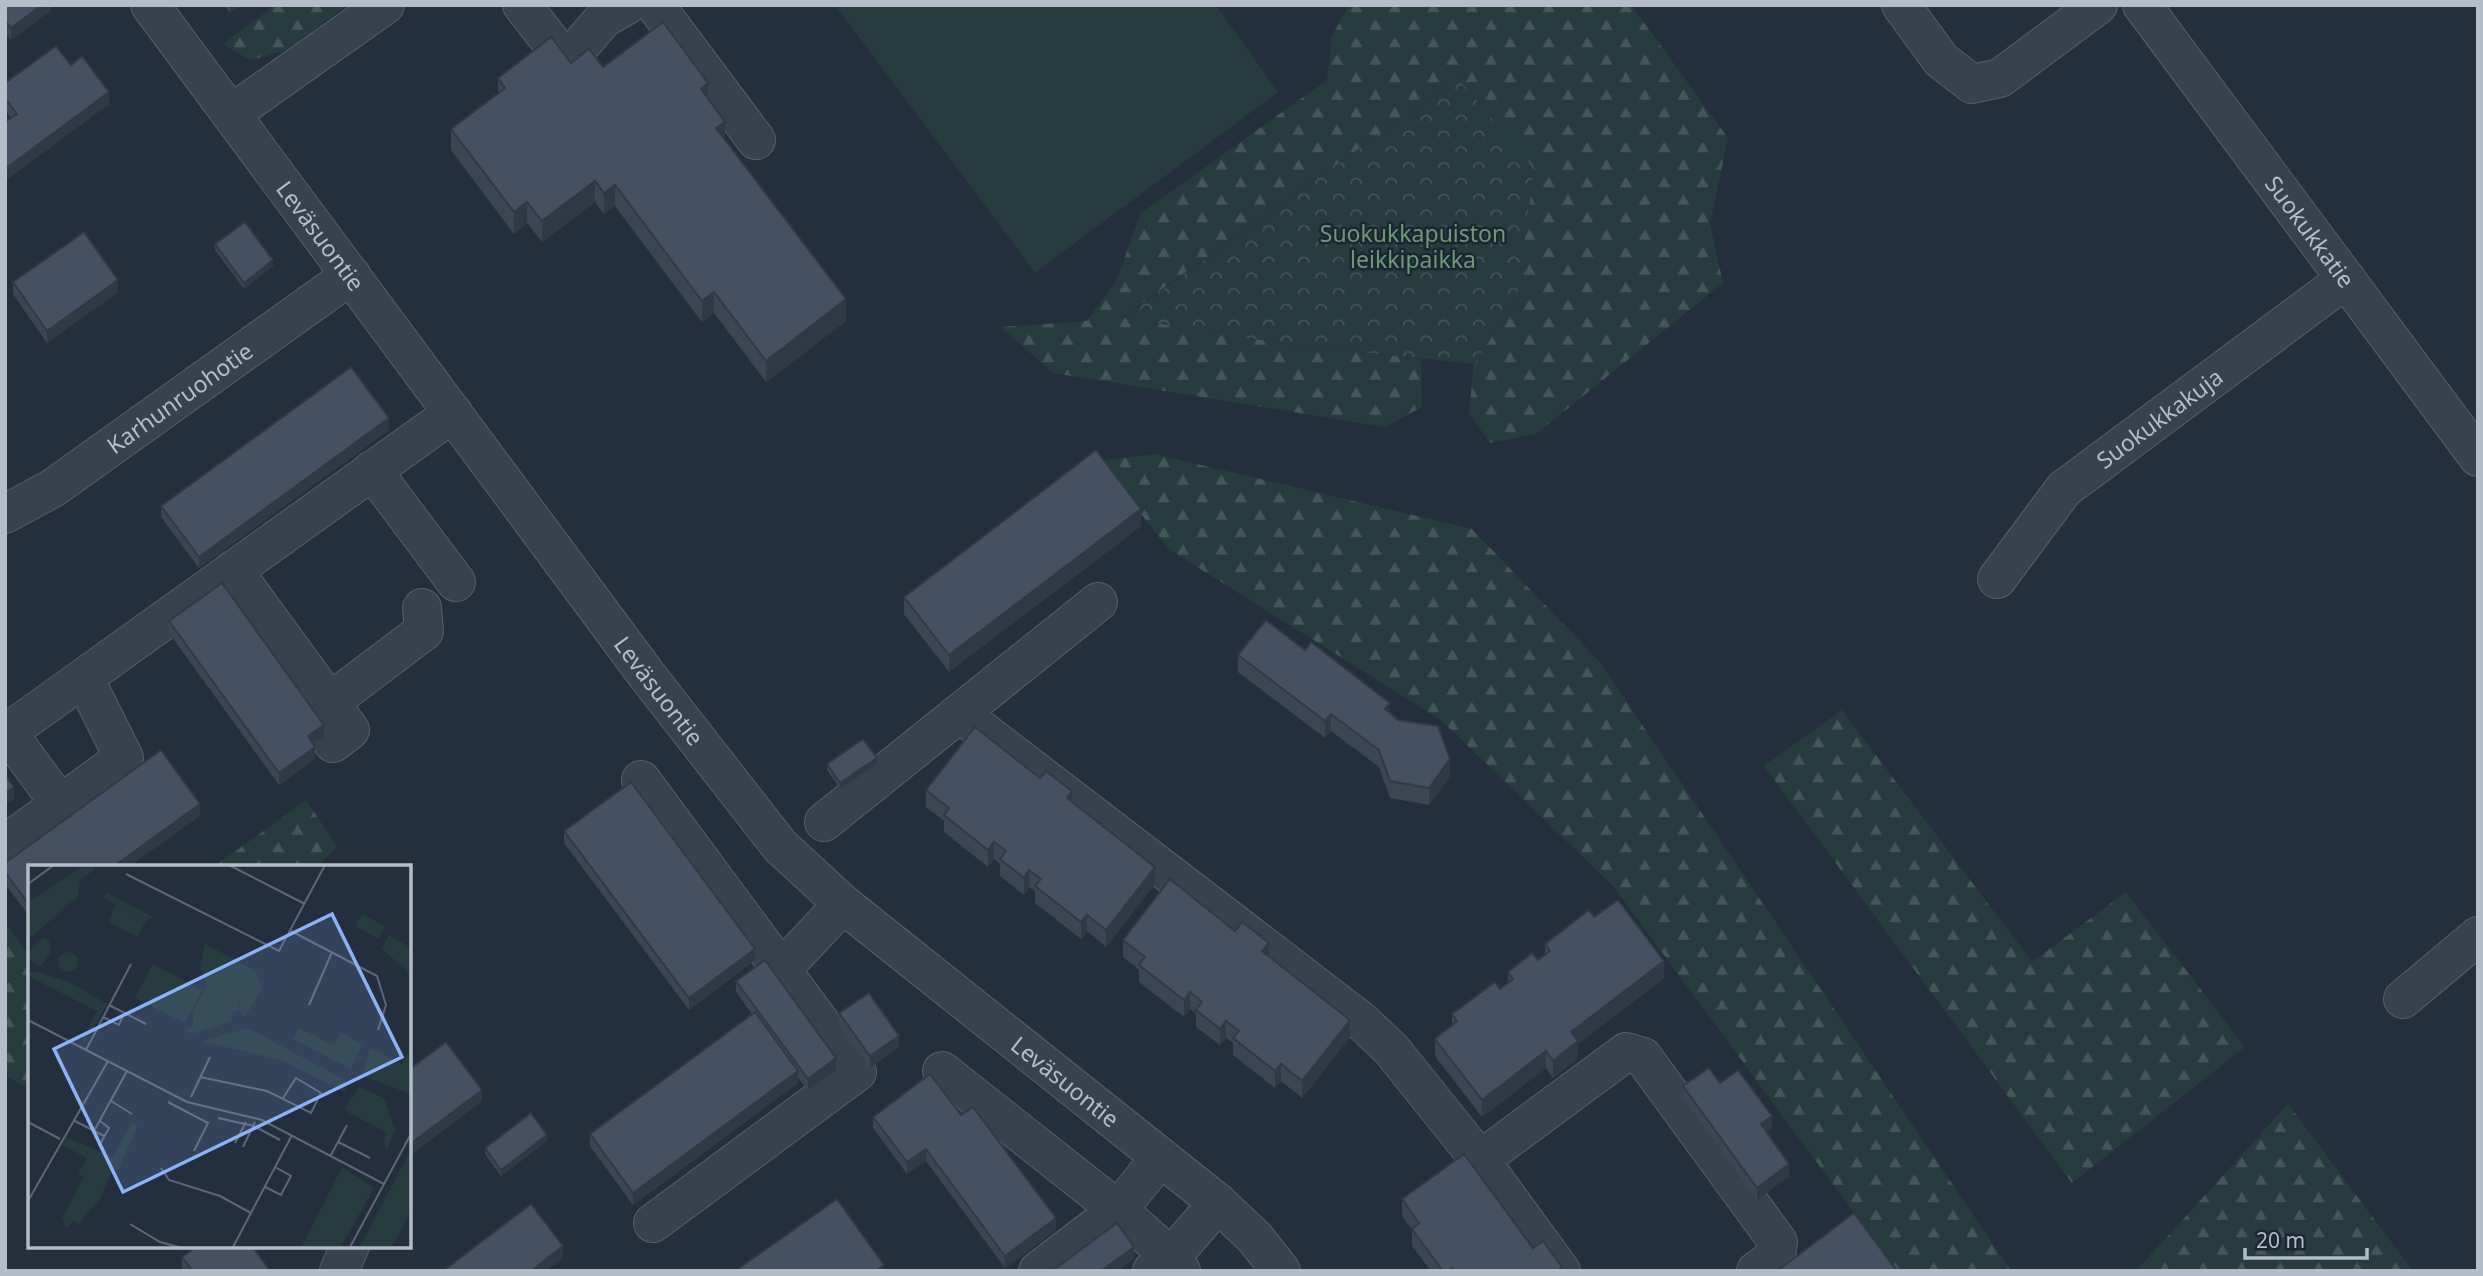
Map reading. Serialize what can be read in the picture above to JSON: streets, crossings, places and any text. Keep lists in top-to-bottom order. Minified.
{"streets":{"street":["Suokukkatie","Leväsuontie","Karhunruohotie","Suokukkakuja"]},"crossings":[["Suokukkatie","Suokukkakuja"],["Leväsuontie","Karhunruohotie"]],"parks":["Suokukkapuiston leikkipaikka"],"scale_bar":"20 m"}
